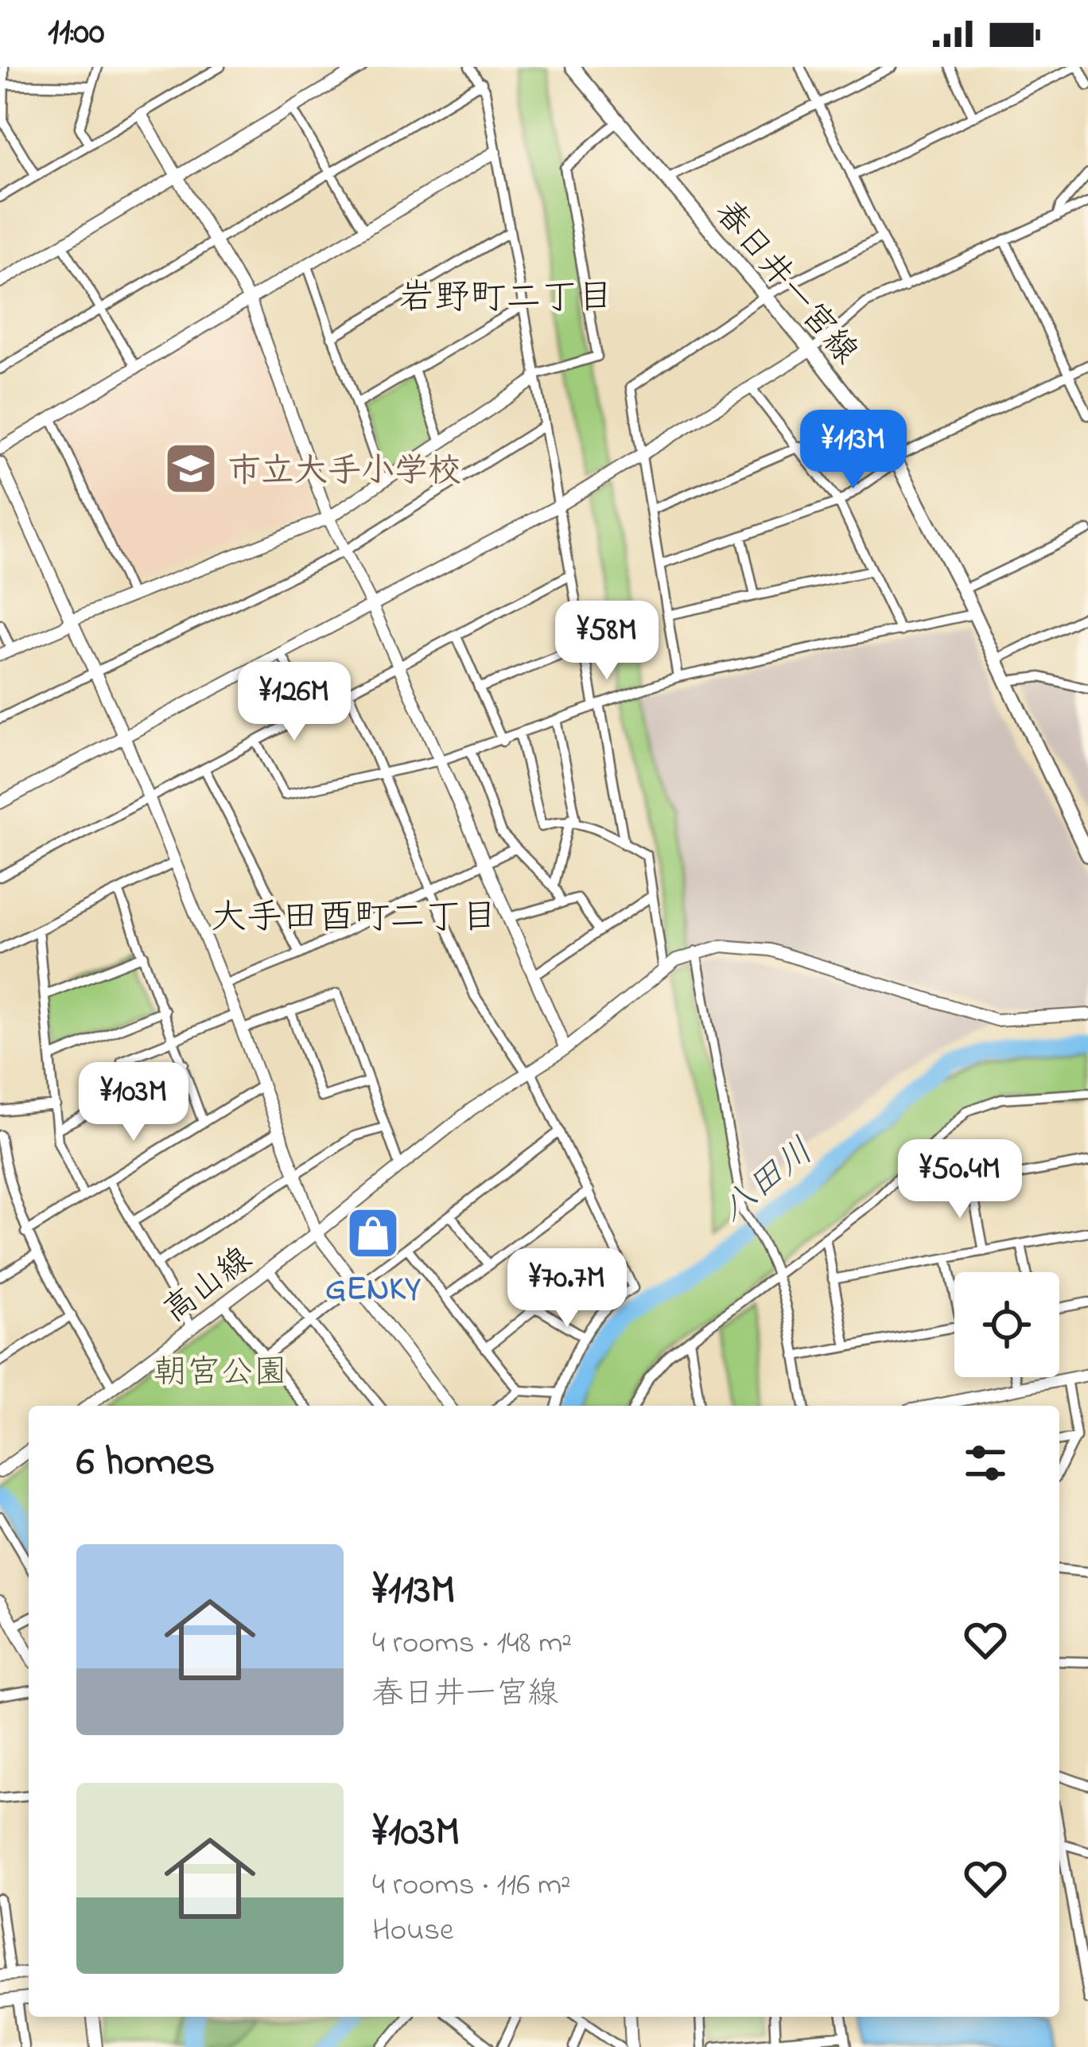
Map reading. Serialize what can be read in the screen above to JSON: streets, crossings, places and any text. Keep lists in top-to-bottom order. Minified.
{"streets":{"main road":["春日井一宮線"],"street":["高山線"]},"districts":["岩野町二丁目","大手田酉町二丁目"],"water":["八田川"],"parks":["朝宮公園"],"places":{"school or university":["市立大手小学校"],"shop":["GENKY"]},"page":{"status":"11:00","price":["¥113M","¥58M","¥126M","¥103M","¥50.4M","¥70.7M"],"heading":"6 homes","list":[{"name":"¥113M","note":"4 rooms · 148 m² · 春日井一宮線"},{"name":"¥103M","note":"4 rooms · 116 m² · House"}]}}
